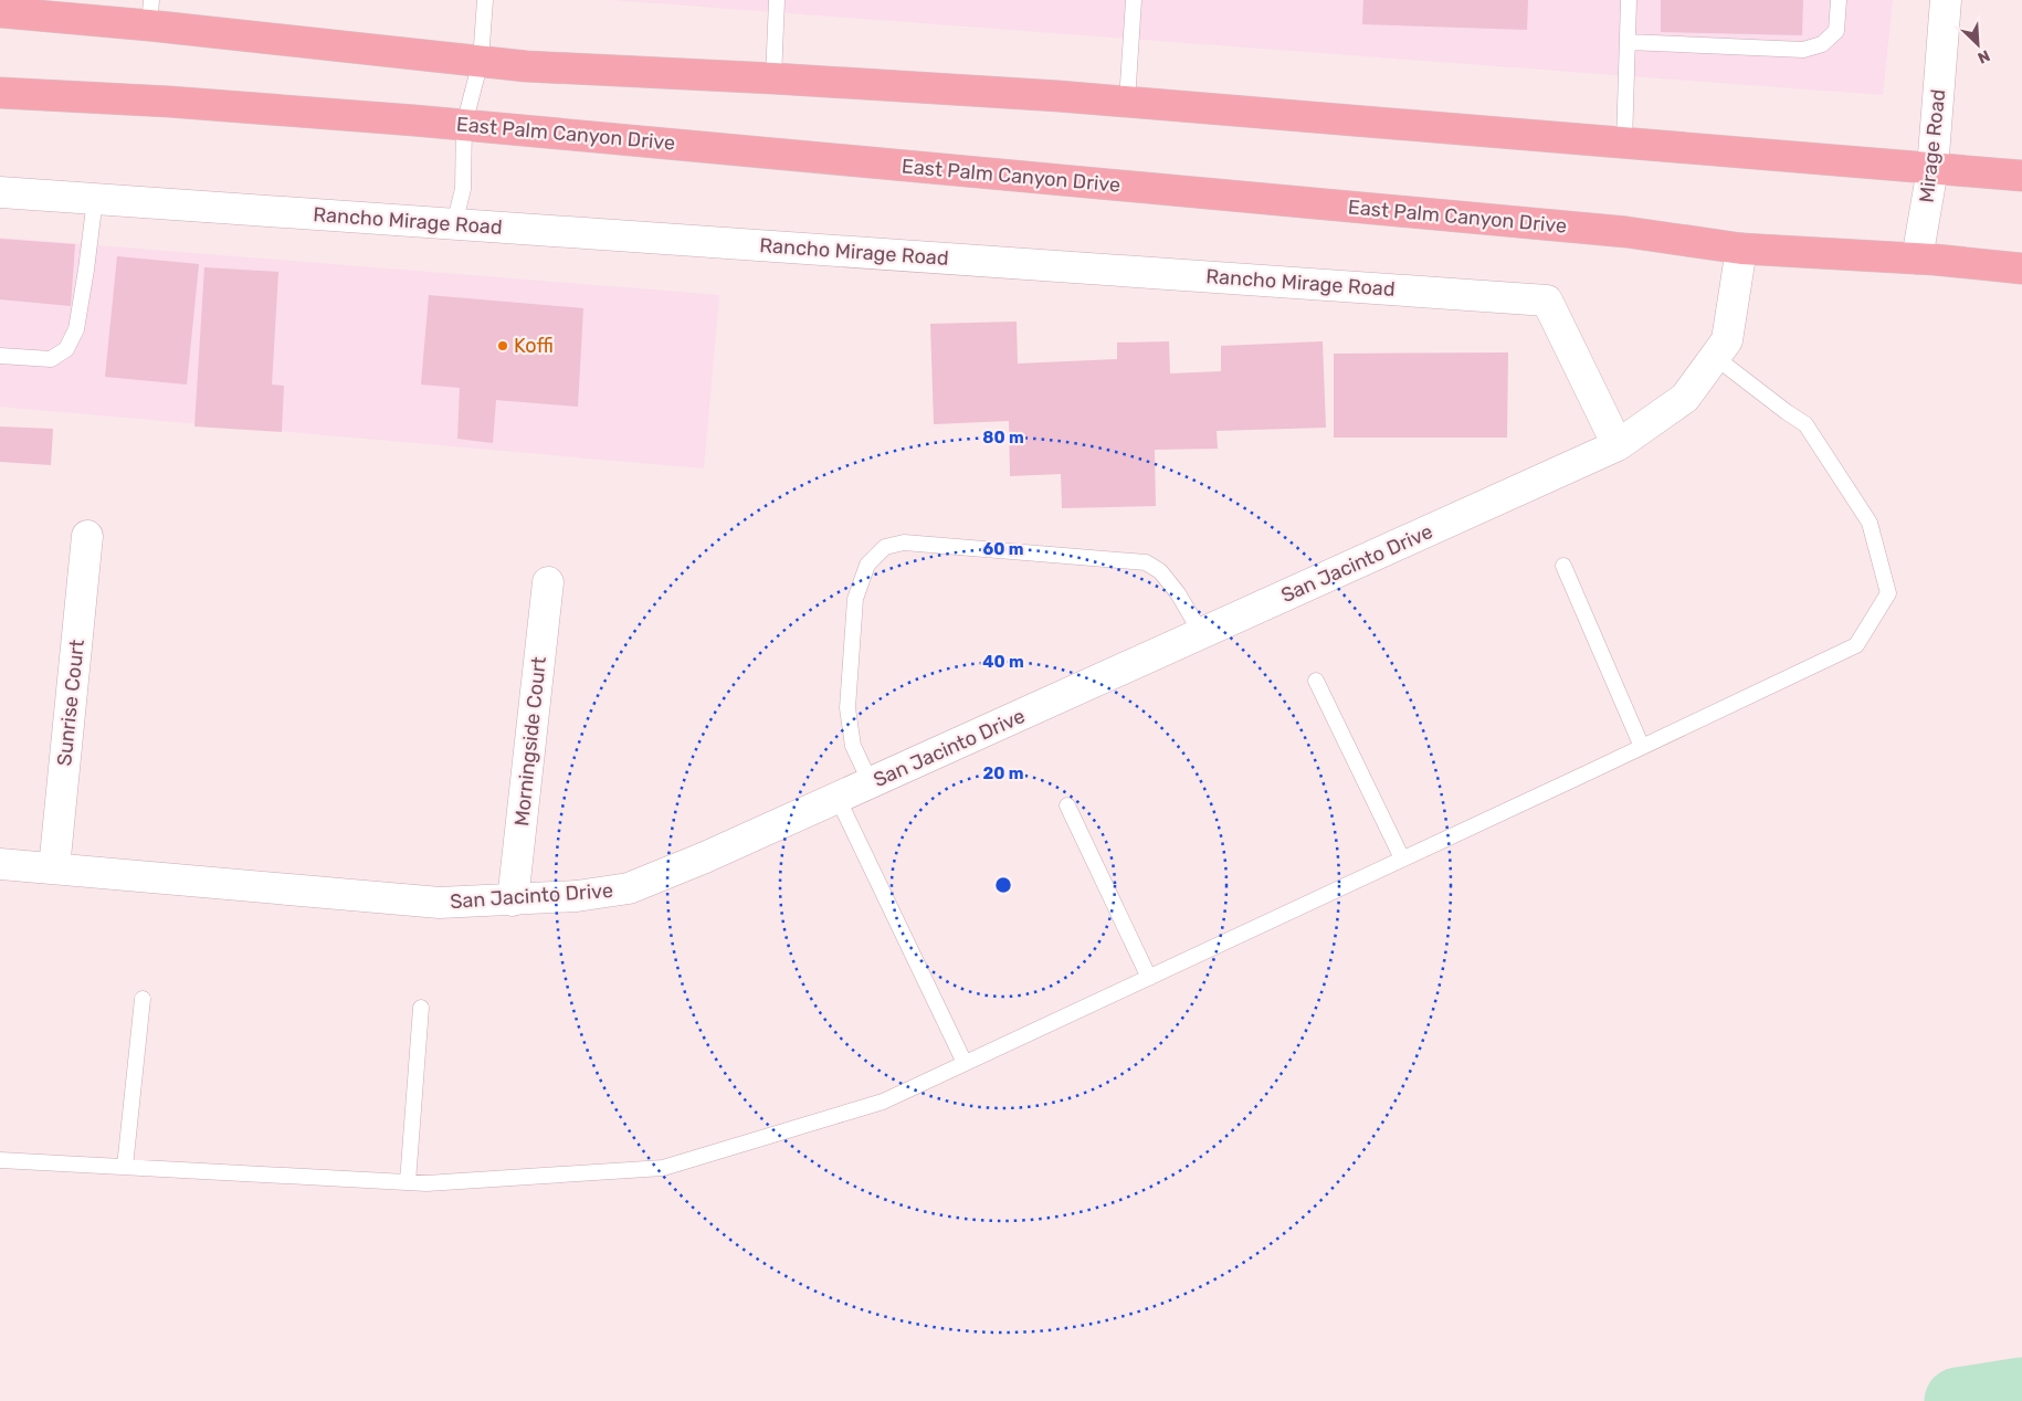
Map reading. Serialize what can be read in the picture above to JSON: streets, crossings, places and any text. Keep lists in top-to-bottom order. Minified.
{"streets":{"main road":["East Palm Canyon Drive"],"street":["Mirage Road","Rancho Mirage Road","San Jacinto Drive","Sunrise Court","Morningside Court"]},"crossings":[["East Palm Canyon Drive","Mirage Road"],["East Palm Canyon Drive","San Jacinto Drive"],["Rancho Mirage Road","San Jacinto Drive"],["San Jacinto Drive","Sunrise Court"],["San Jacinto Drive","Morningside Court"]],"places":["Koffi"],"north":"bottom right","rings":["80 m","60 m","40 m","20 m"]}
